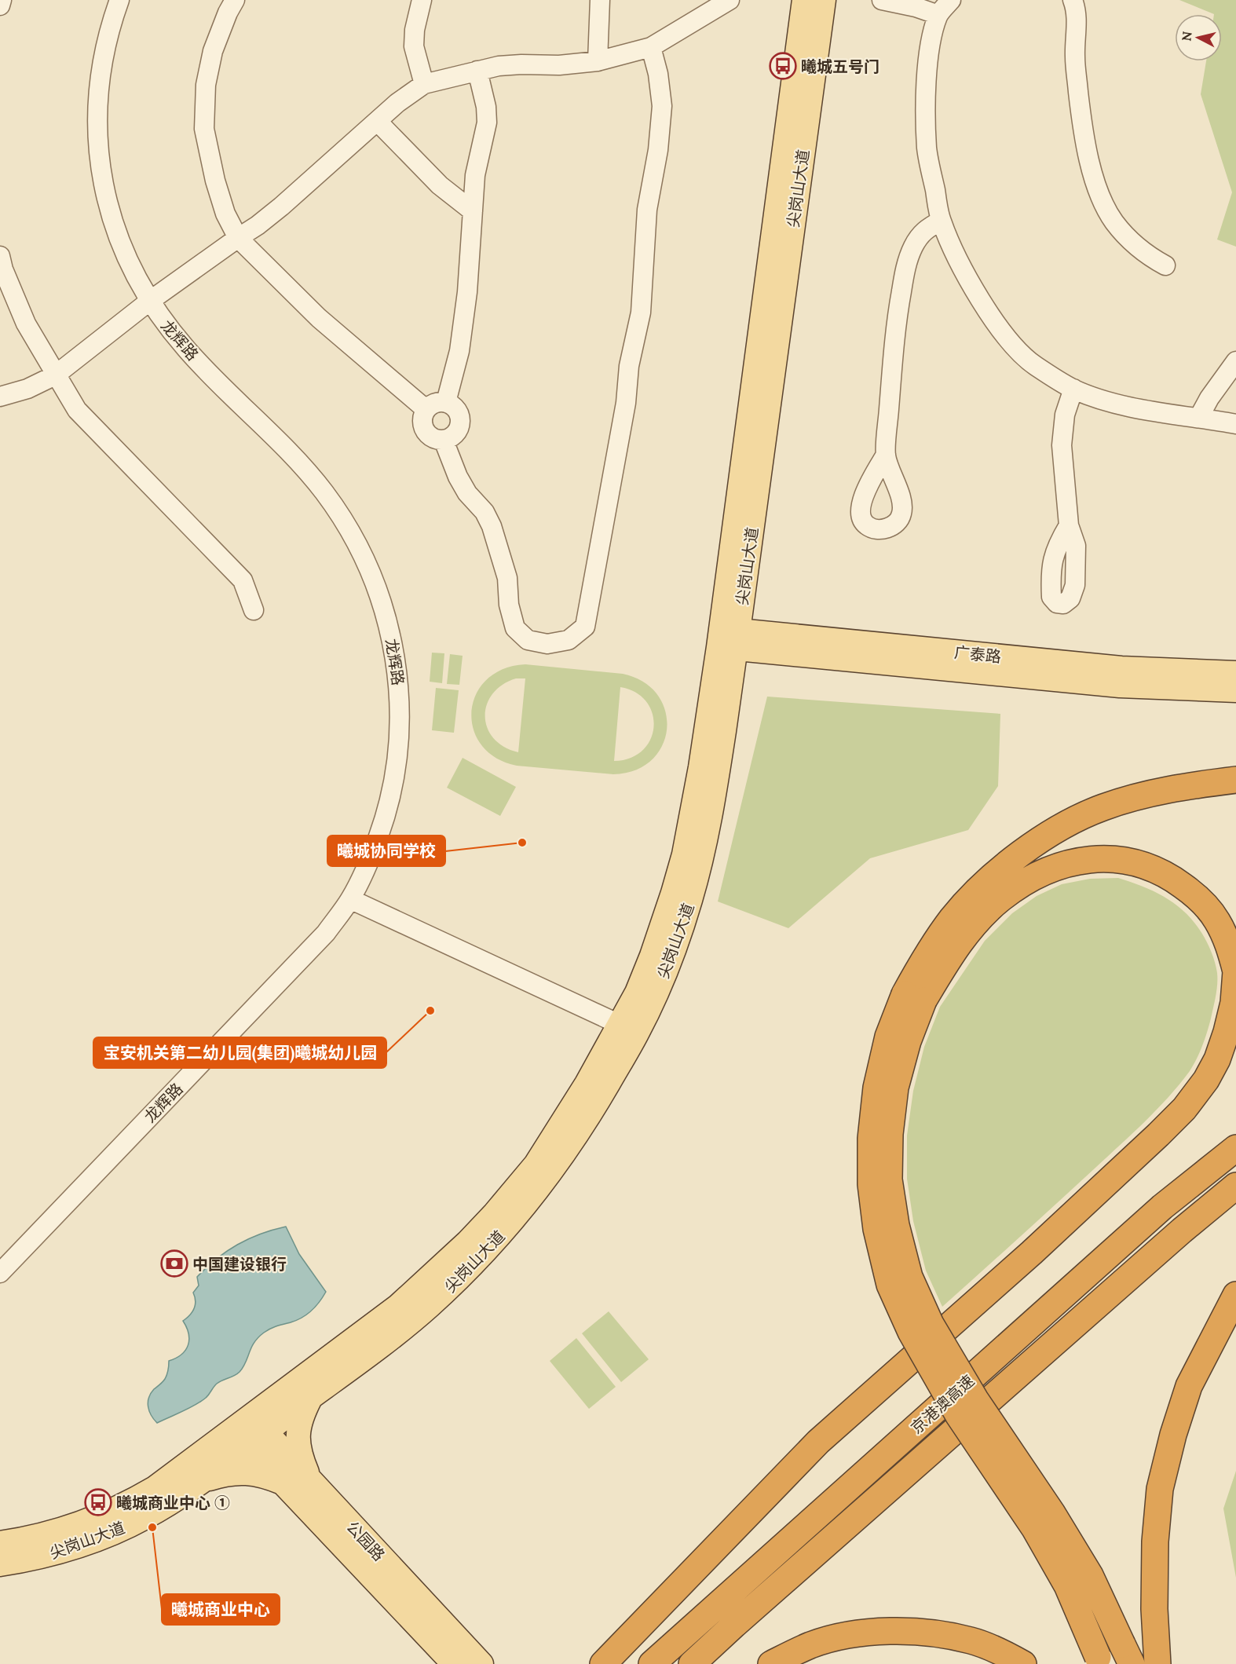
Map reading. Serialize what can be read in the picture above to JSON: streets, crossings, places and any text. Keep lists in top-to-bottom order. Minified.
{"streets":{"highway":["京港澳高速"],"main road":["尖岗山大道","广泰路","公园路"],"street":["龙辉路"]},"crossings":[["尖岗山大道","广泰路"],["尖岗山大道","公园路"]],"places":{"bus stop":["曦城五号门","曦城商业中心 ①"],"other":["曦城协同学校","宝安机关第二幼儿园(集团)曦城幼儿园","曦城商业中心"],"bank":["中国建设银行"]},"north":"left"}
